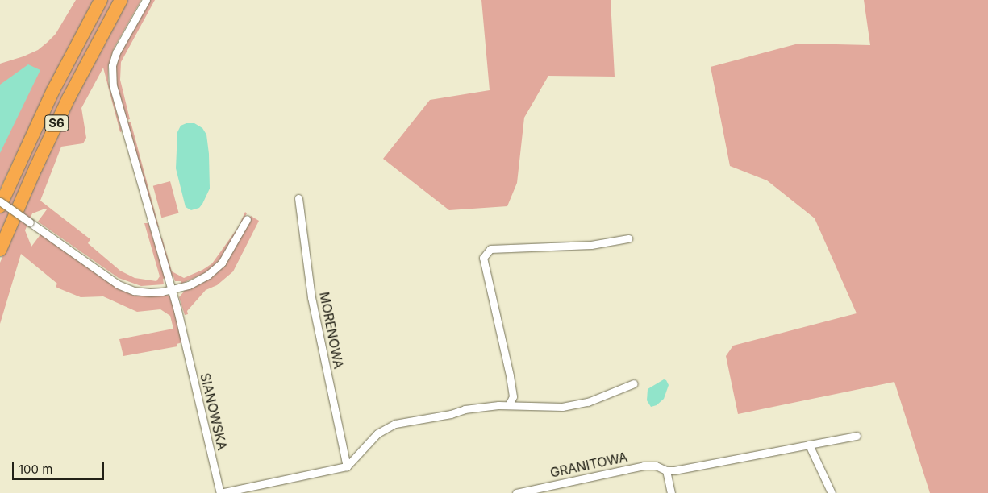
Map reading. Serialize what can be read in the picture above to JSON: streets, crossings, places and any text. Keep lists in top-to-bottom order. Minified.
{"streets":{"highway":["S6"],"street":["MORENOWA","SIANOWSKA","GRANITOWA"]},"scale_bar":"100 m"}
